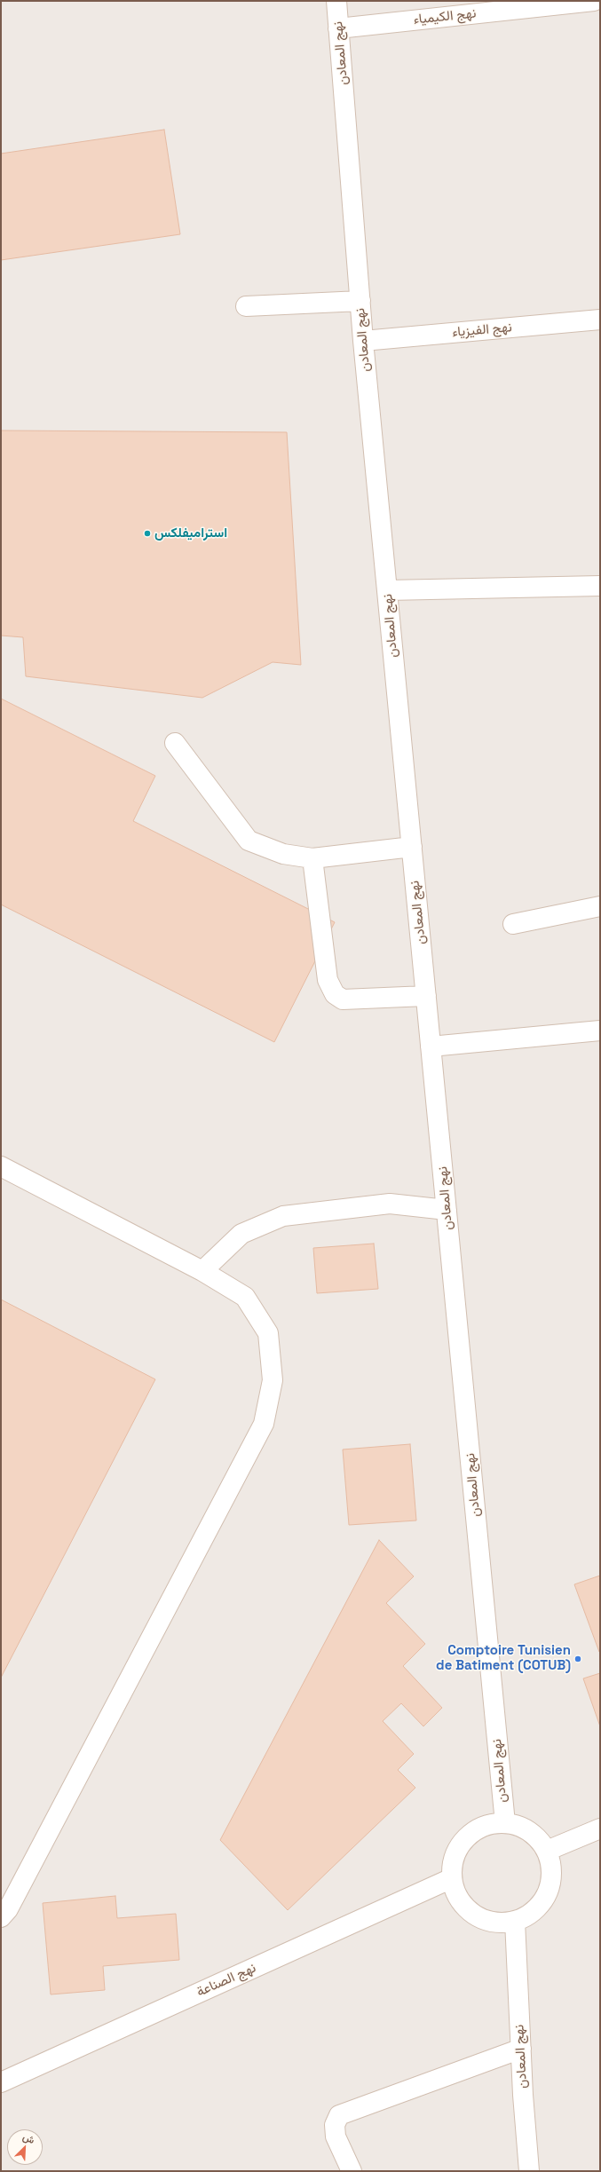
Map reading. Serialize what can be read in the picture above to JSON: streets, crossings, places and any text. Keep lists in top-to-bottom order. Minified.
{"streets":{"street":["نهج الكيمياء","نهج المعادن","نهج الفيزياء","نهج الصناعة"]},"crossings":[["نهج الكيمياء","نهج المعادن"],["نهج المعادن","نهج الفيزياء"],["نهج المعادن","نهج الصناعة"]],"places":["استراميفلكس","Comptoire Tunisien de Batiment (COTUB)"],"north":"top right"}
